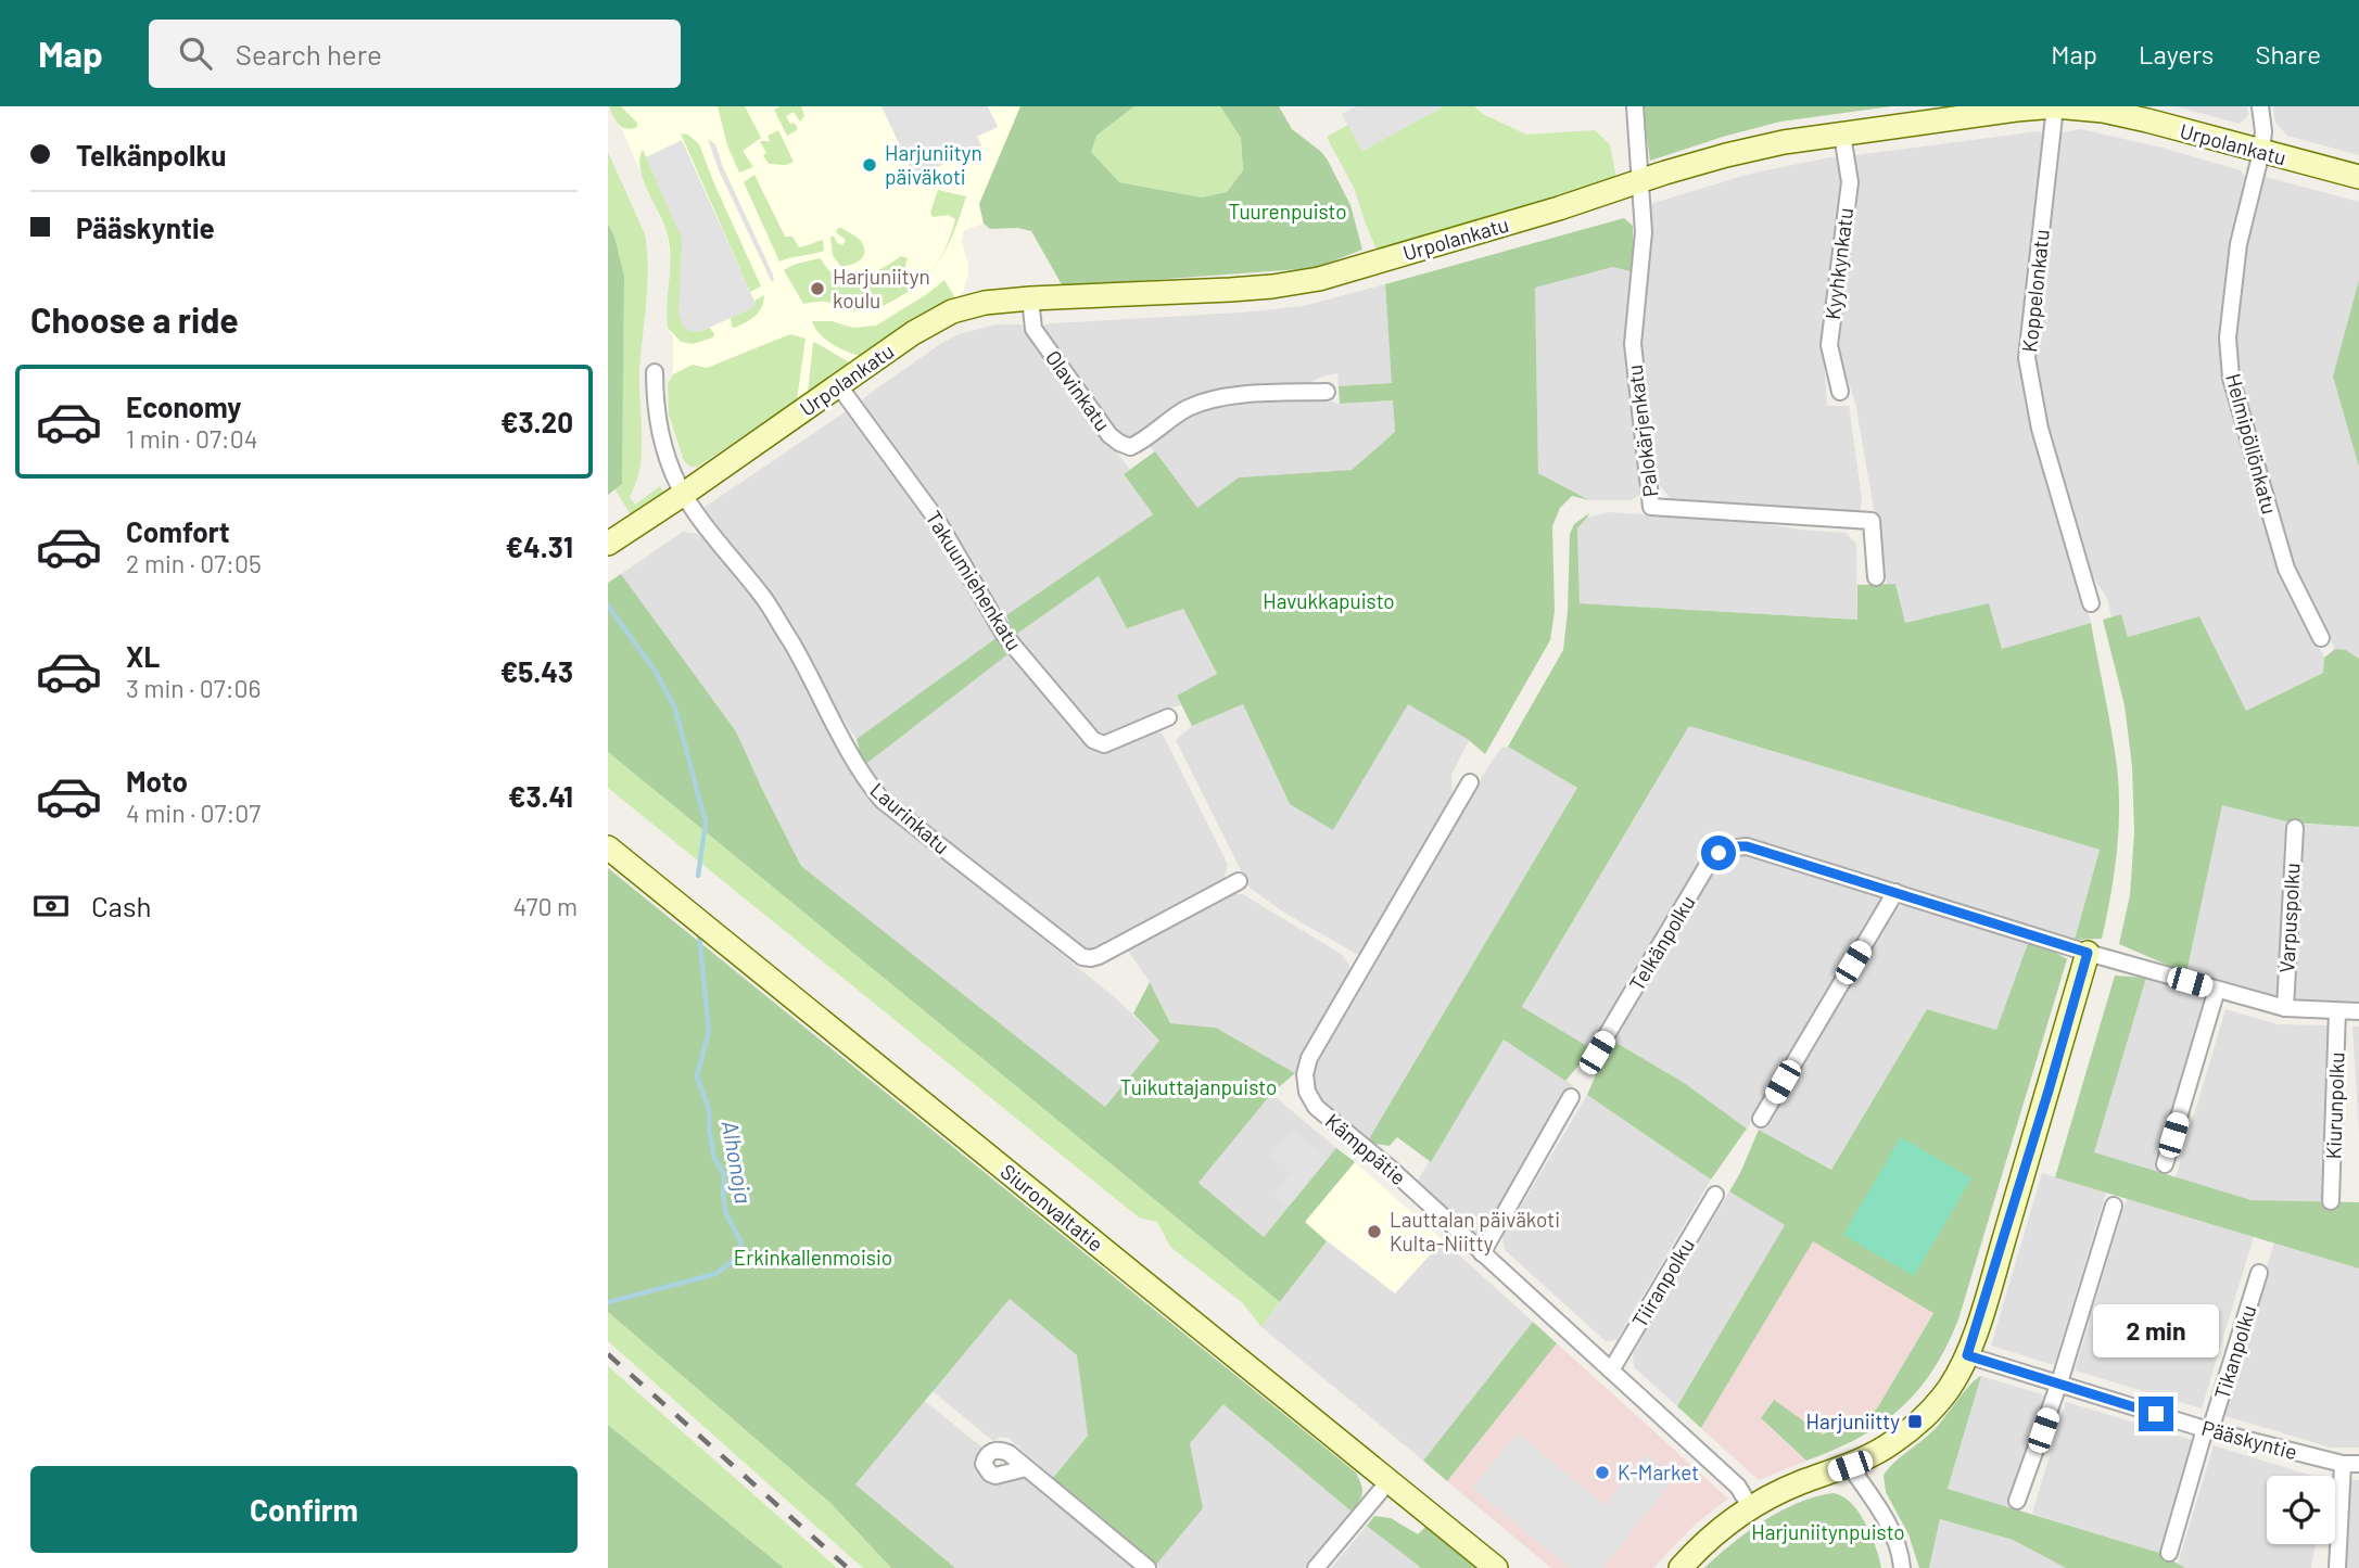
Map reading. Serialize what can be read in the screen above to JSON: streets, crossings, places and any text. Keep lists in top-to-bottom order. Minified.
{"streets":{"main road":["Urpolankatu","Siuronvaltatie"],"street":["Kyyhkynkatu","Koppelonkatu","Olavinkatu","Palokärjenkatu","Helmipöllönkatu","Takuumiehenkatu","Laurinkatu","Varpuspolku","Telkänpolku","Kiurunpolku","Kämppätie","Tiiranpolku","Tikanpolku","Pääskyntie"]},"crossings":[["Urpolankatu","Kyyhkynkatu"],["Urpolankatu","Koppelonkatu"],["Urpolankatu","Olavinkatu"],["Urpolankatu","Palokärjenkatu"],["Urpolankatu","Helmipöllönkatu"],["Urpolankatu","Takuumiehenkatu"],["Urpolankatu","Laurinkatu"],["Varpuspolku","Telkänpolku"],["Telkänpolku","Kiurunpolku"],["Kämppätie","Tiiranpolku"],["Tikanpolku","Pääskyntie"]],"water":["Alhonoja"],"parks":["Tuurenpuisto","Havukkapuisto","Tuikuttajanpuisto","Erkinkallenmoisio","Harjuniitynpuisto"],"places":{"other":["Harjuniityn päiväkoti","Harjuniityn koulu","Lauttalan päiväkoti Kulta-Niitty","K-Market"],"transit":["Harjuniitty"]},"page":{"header":"Map","search":"Search here","nav":["Map","Layers","Share"],"banner":["Telkänpolku","Pääskyntie"],"heading":"Choose a ride","list":[{"name":"Economy","note":"1 min · 07:04","value":"€3.20"},{"name":"Comfort","note":"2 min · 07:05","value":"€4.31"},{"name":"XL","note":"3 min · 07:06","value":"€5.43"},{"name":"Moto","note":"4 min · 07:07","value":"€3.41"}],"pay":["Cash","470 m"],"bubble":"2 min","buttons":"Confirm"}}
